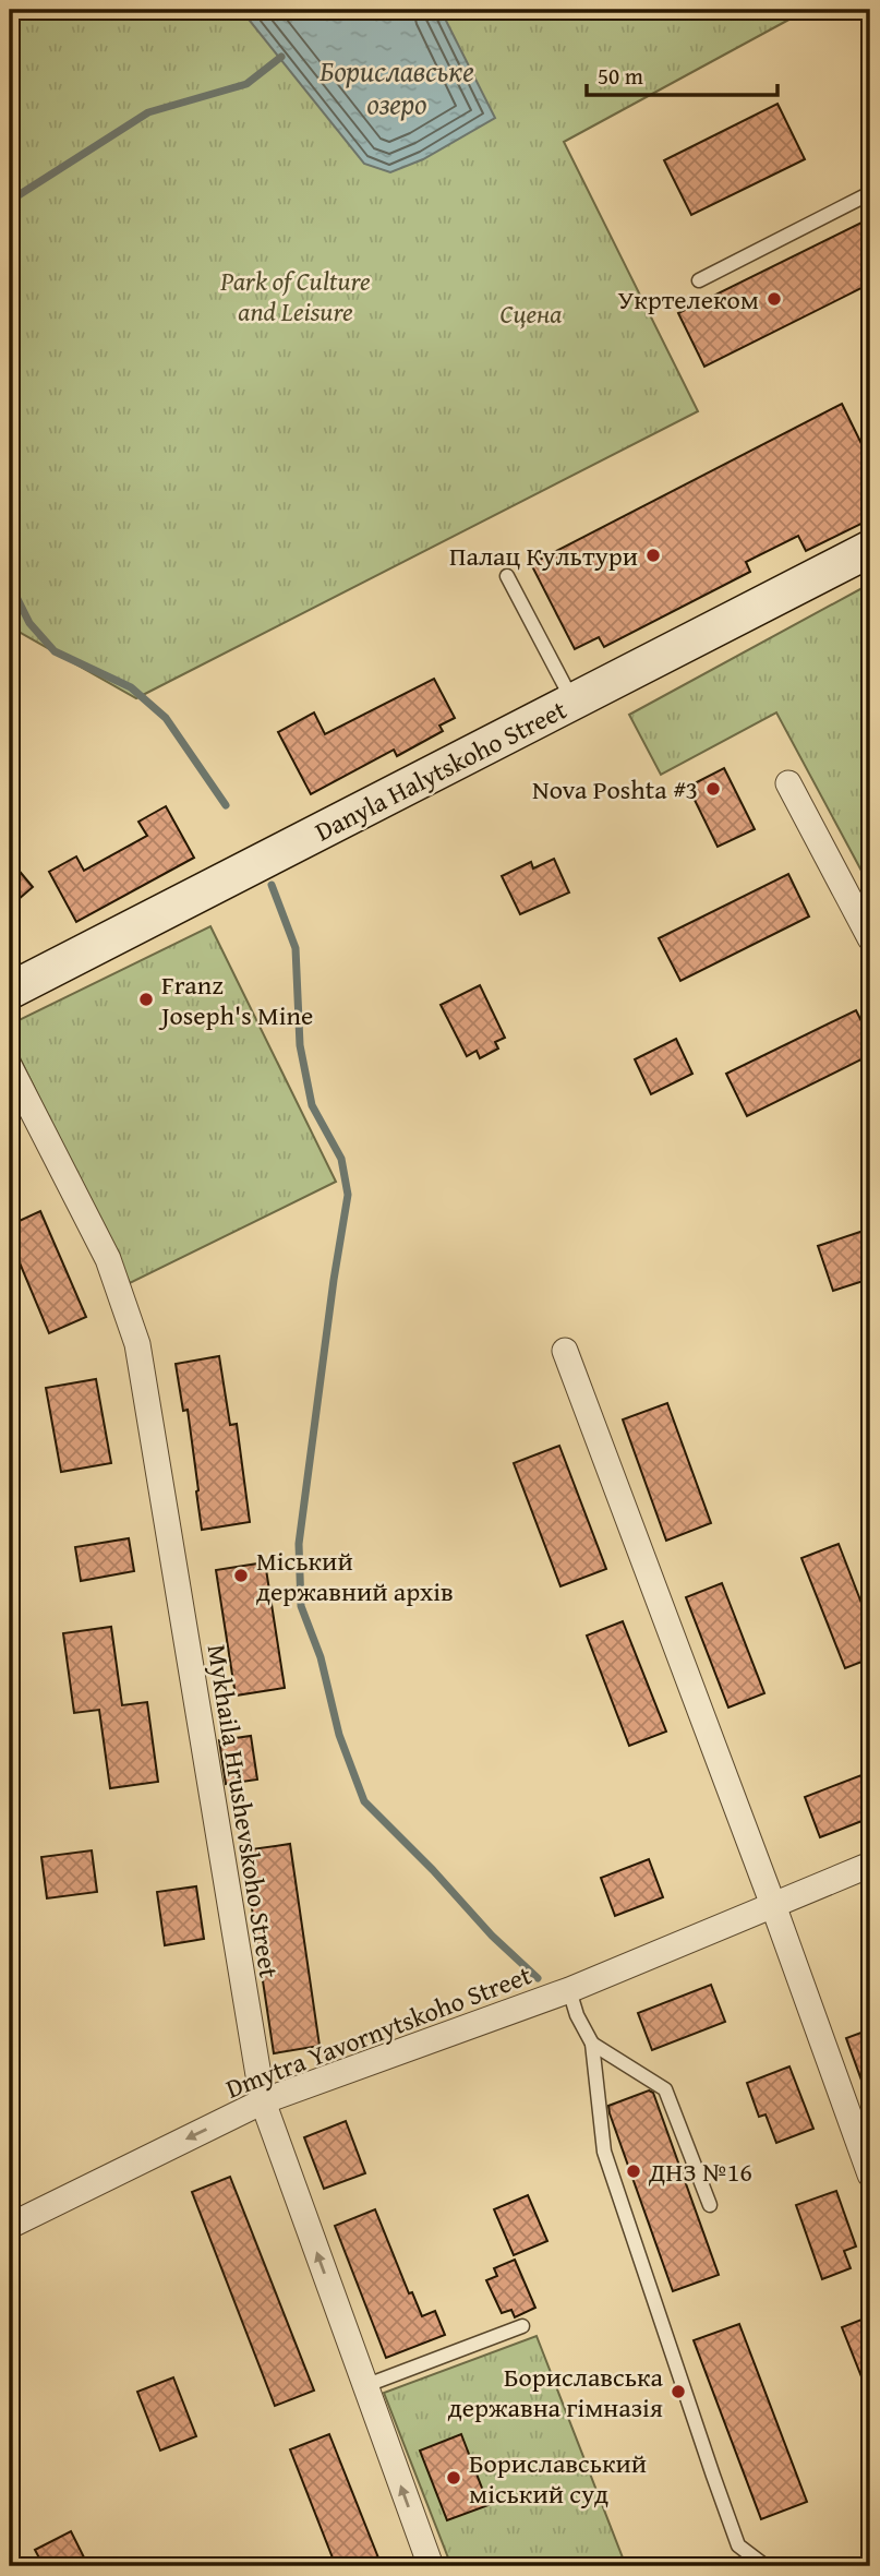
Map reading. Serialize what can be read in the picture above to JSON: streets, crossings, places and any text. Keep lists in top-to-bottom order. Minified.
{"streets":{"main road":["Danyla Halytskoho Street"],"street":["Mykhaila Hrushevskoho Street","Dmytra Yavornytskoho Street"]},"crossings":[["Mykhaila Hrushevskoho Street","Dmytra Yavornytskoho Street"]],"water":["Бориславське озеро"],"parks":["Park of Culture and Leisure","Сцена"],"places":["Укртелеком","Палац Культури","Nova Poshta #3","Franz Joseph's Mine","Міський державний архів","ДНЗ №16","Бориславська державна гімназія","Бориславський міський суд"],"scale_bar":"50 m"}
